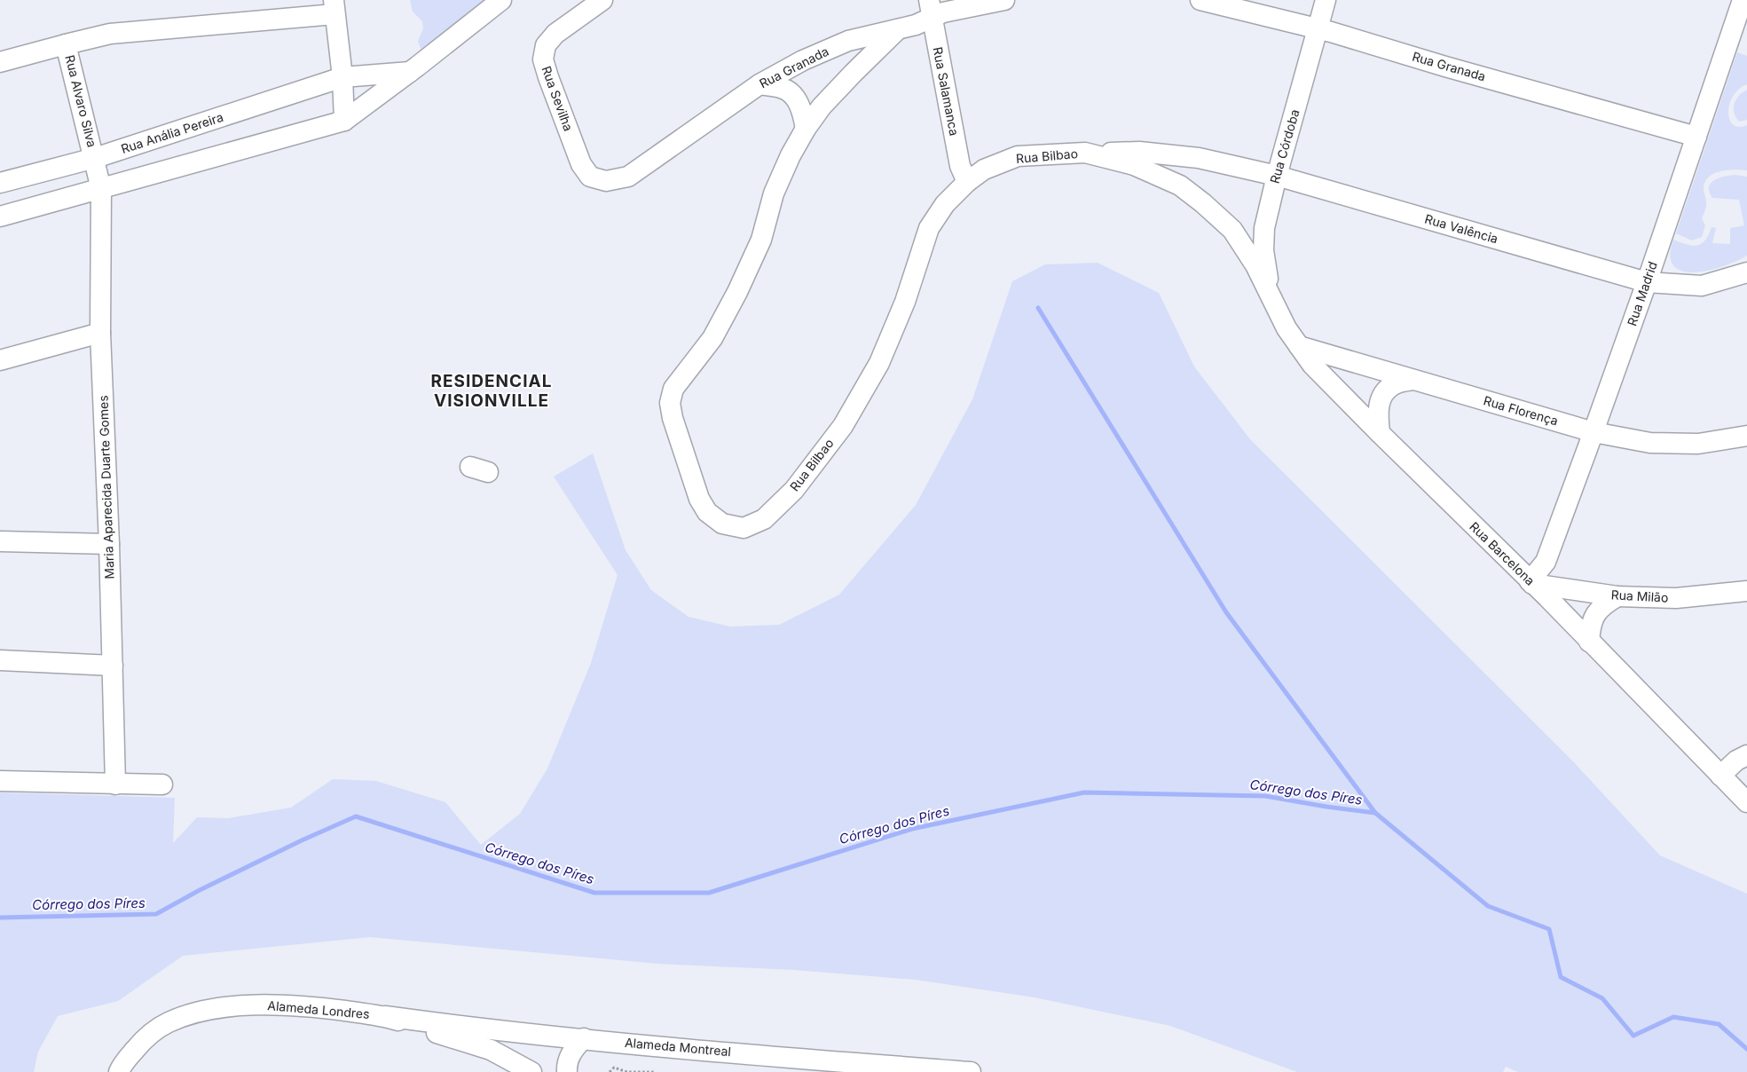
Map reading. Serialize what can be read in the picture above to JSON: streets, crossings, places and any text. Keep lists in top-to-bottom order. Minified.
{"streets":{"street":["Rua Granada","Rua Salamanca","Rua Sevilha","Rua Alvaro Silva","Rua Anália Pereira","Rua Córdoba","Rua Bilbao","Rua Valência","Rua Madrid","Rua Florença","Maria Aparecida Duarte Gomes","Rua Barcelona","Rua Milão","Alameda Londres","Alameda Montreal"]},"crossings":[["Rua Granada","Rua Salamanca"],["Rua Granada","Rua Sevilha"],["Rua Granada","Rua Córdoba"],["Rua Granada","Rua Bilbao"],["Rua Granada","Rua Madrid"],["Rua Salamanca","Rua Bilbao"],["Rua Alvaro Silva","Rua Anália Pereira"],["Rua Alvaro Silva","Maria Aparecida Duarte Gomes"],["Rua Córdoba","Rua Bilbao"],["Rua Córdoba","Rua Valência"],["Rua Córdoba","Rua Barcelona"],["Rua Bilbao","Rua Valência"],["Rua Bilbao","Rua Barcelona"],["Rua Valência","Rua Madrid"],["Rua Madrid","Rua Florença"],["Rua Madrid","Rua Barcelona"],["Rua Madrid","Rua Milão"],["Rua Florença","Rua Barcelona"],["Rua Barcelona","Rua Milão"],["Alameda Londres","Alameda Montreal"]],"districts":["RESIDENCIAL VISIONVILLE"],"water":["Córrego dos Píres"]}
